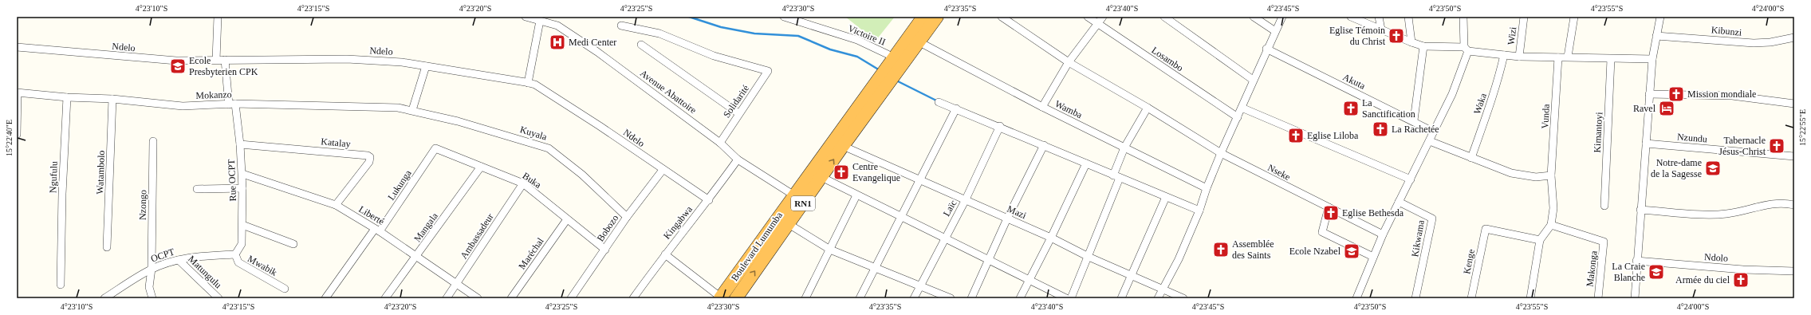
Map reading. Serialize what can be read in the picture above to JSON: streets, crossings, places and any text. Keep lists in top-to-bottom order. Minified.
{"streets":{"highway":["RN1","Boulevard Lumumba"],"street":["Kibunzi","Victoire II","Wizi","Ndelo","Losambo","Akuta","Avenue Abattoire","Mokanzo","Solidarité","Waka","Wamba","Vunda","Kimantoyi","Kuyala","Nzundu","Katalay","Watambolo","Nseke","Ngufulu","Rue OCPT","Buka","Lukunga","Nzongo","Laïc","Mazi","Liberté","Kingabwa","Mangala","Bobozo","Ambassadeur","Kikwama","Maréchal","OCPT","Ndolo","Kenge","Mwabik","Makonga","Matungulu"]},"crossings":[["Victoire II","RN1"],["Ndelo","Rue OCPT"],["Ndelo","Kingabwa"],["Ndelo","Bobozo"],["Avenue Abattoire","Solidarité"],["Avenue Abattoire","Kingabwa"],["Avenue Abattoire","Boulevard Lumumba"],["Mokanzo","Kuyala"],["Mokanzo","Watambolo"],["Mokanzo","Ngufulu"],["Mokanzo","Rue OCPT"],["Wamba","RN1"],["Vunda","Makonga"],["Kuyala","Bobozo"],["Katalay","Rue OCPT"],["Katalay","Liberté"],["Rue OCPT","Liberté"],["Rue OCPT","OCPT"],["Rue OCPT","Mwabik"],["Buka","Lukunga"],["Buka","Mangala"],["Buka","Bobozo"],["Buka","Ambassadeur"],["Buka","Maréchal"],["Lukunga","Liberté"],["RN1","Boulevard Lumumba"],["Nzongo","OCPT"],["Laïc","Mazi"],["Mazi","Boulevard Lumumba"],["Liberté","Mangala"],["Liberté","Ambassadeur"],["OCPT","Mwabik"],["OCPT","Matungulu"]],"places":{"church":["Eglise Témoin du Christ","Mission mondiale","La Sanctification","La Rachetée","Eglise Liloba","Tabernacle Jésus-Christ","Centre Evangelique","Eglise Bethesda","Assemblée des Saints","Armée du ciel"],"hospital":["Medi Center"],"school or university":["Ecole Presbyterien CPK","Notre-dame de la Sagesse","Ecole Nzabel","La Craie Blanche"],"hotel":["Ravel"]},"coordinates":["4°23'10\"S","4°23'15\"S","4°23'20\"S","4°23'25\"S","4°23'30\"S","4°23'35\"S","4°23'40\"S","4°23'45\"S","4°23'50\"S","4°23'55\"S","4°24'00\"S","15°22'55\"E","15°22'40\"E"]}
